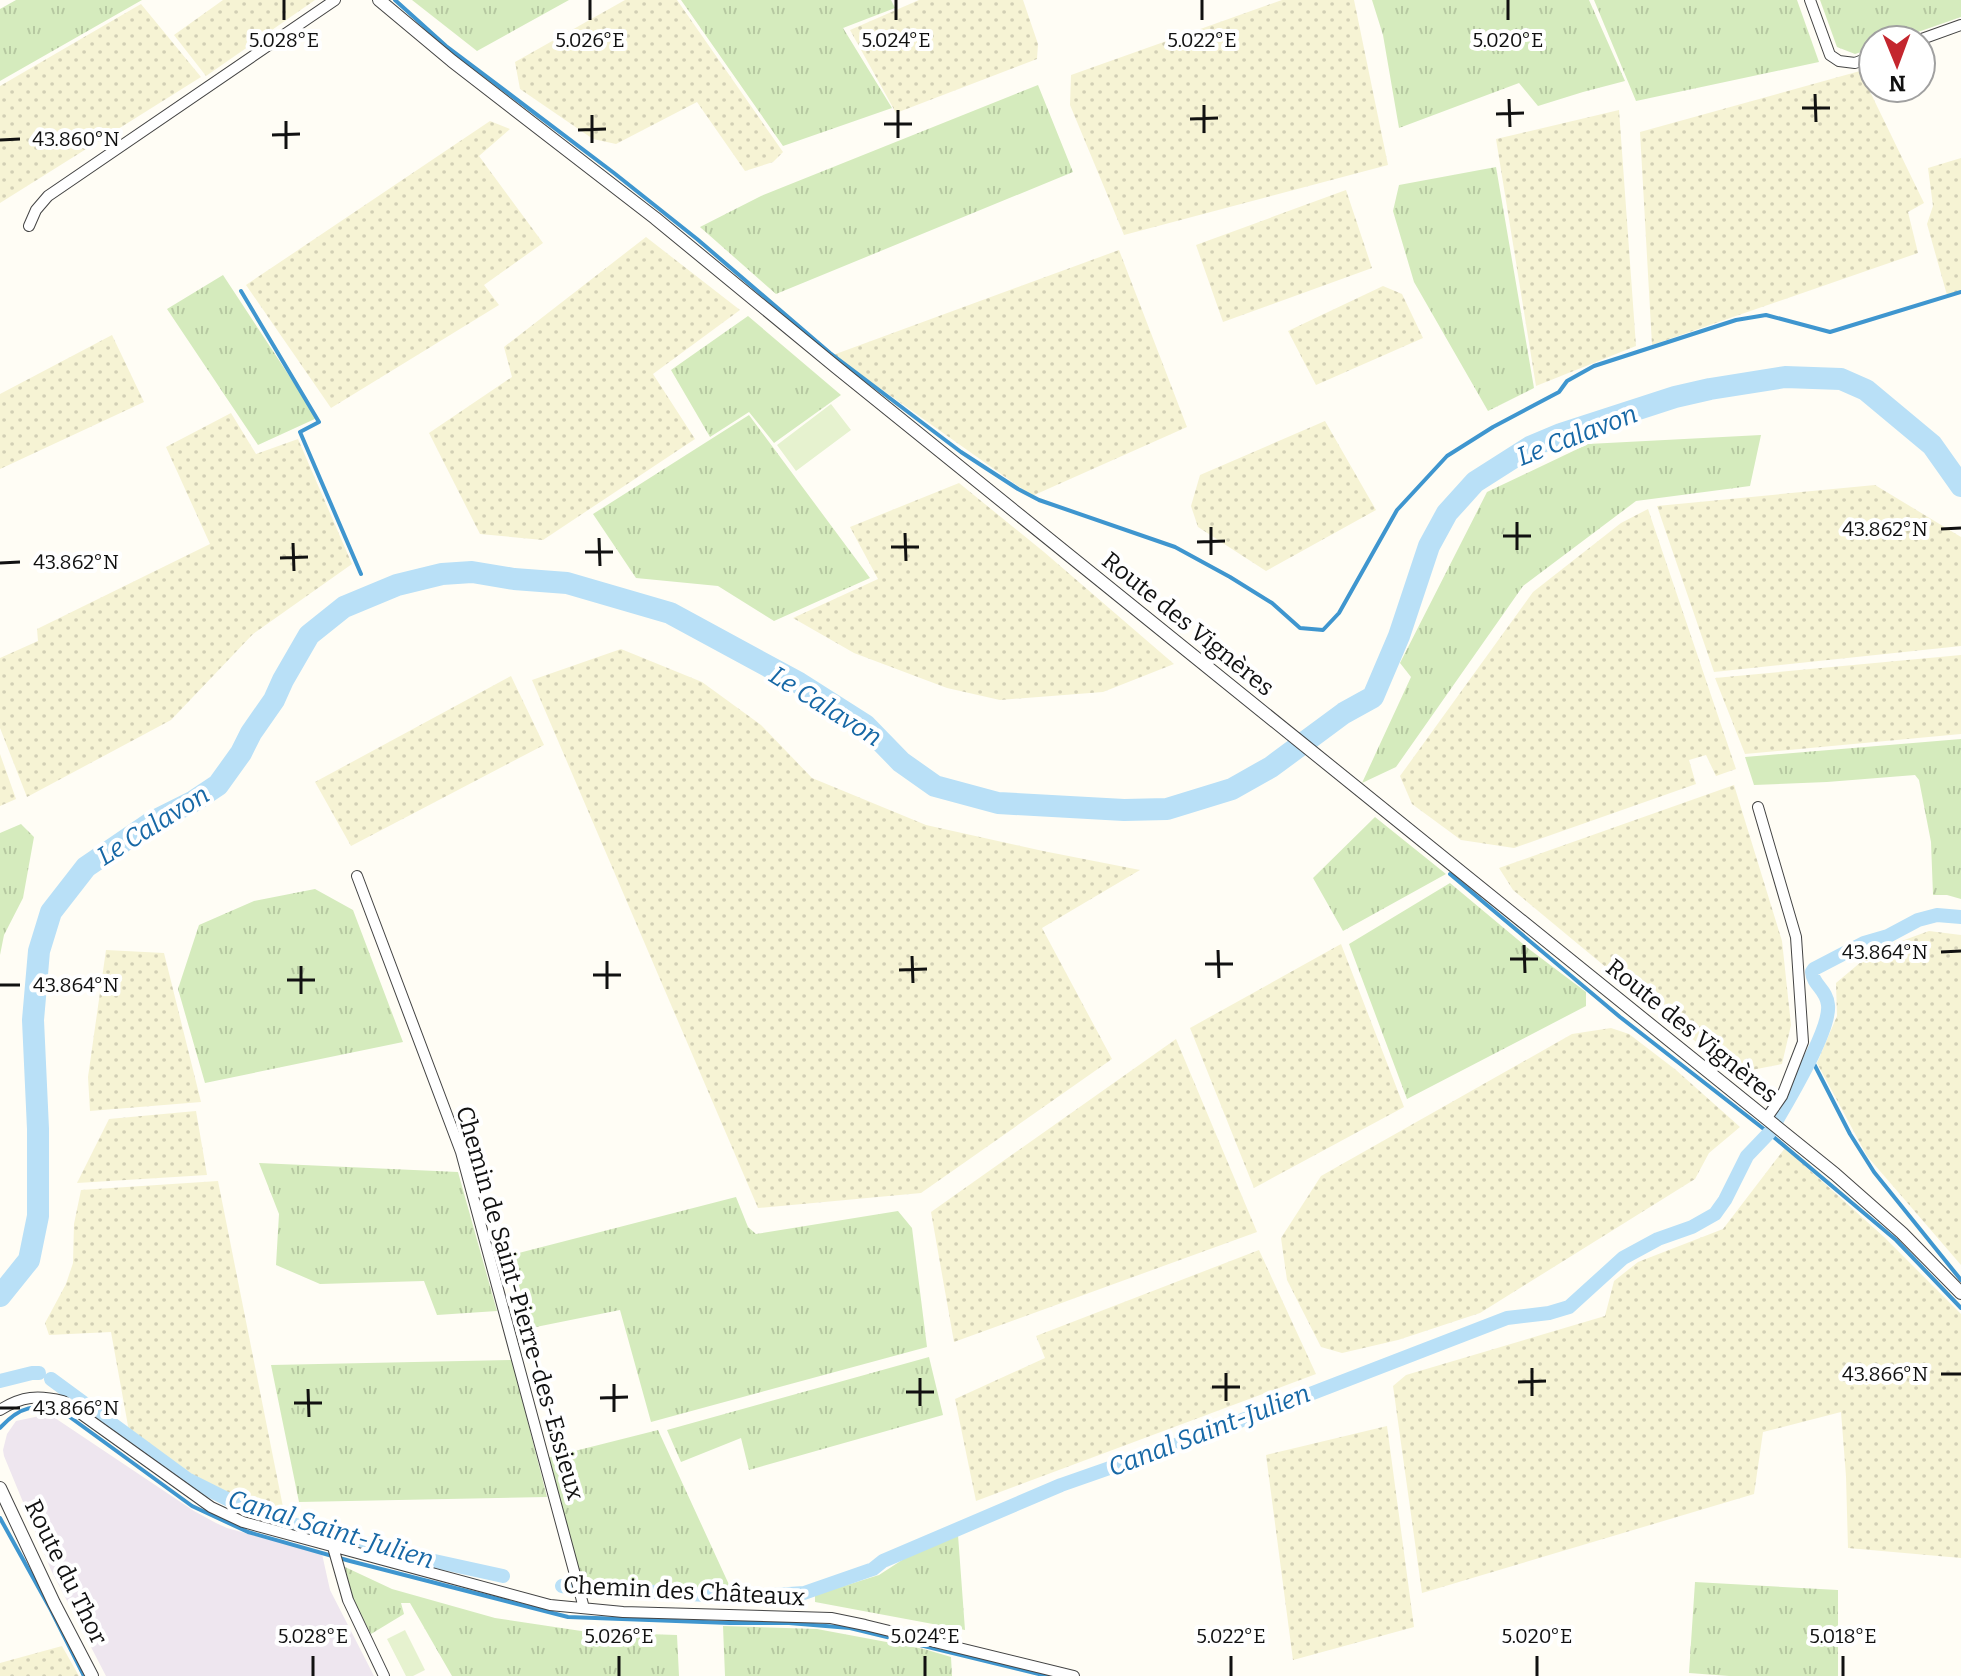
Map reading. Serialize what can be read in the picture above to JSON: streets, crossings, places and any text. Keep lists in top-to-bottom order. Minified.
{"streets":{"street":["Route des Vignères","Chemin de Saint-Pierre-des-Essieux","Route du Thor","Chemin des Châteaux"]},"crossings":[["Chemin de Saint-Pierre-des-Essieux","Chemin des Châteaux"]],"water":["Le Calavon","Canal Saint-Julien"],"north":"bottom","coordinates":["5.028°E","5.026°E","5.024°E","5.022°E","5.020°E","43.860°N","43.862°N","43.864°N","43.866°N","5.018°E"]}
